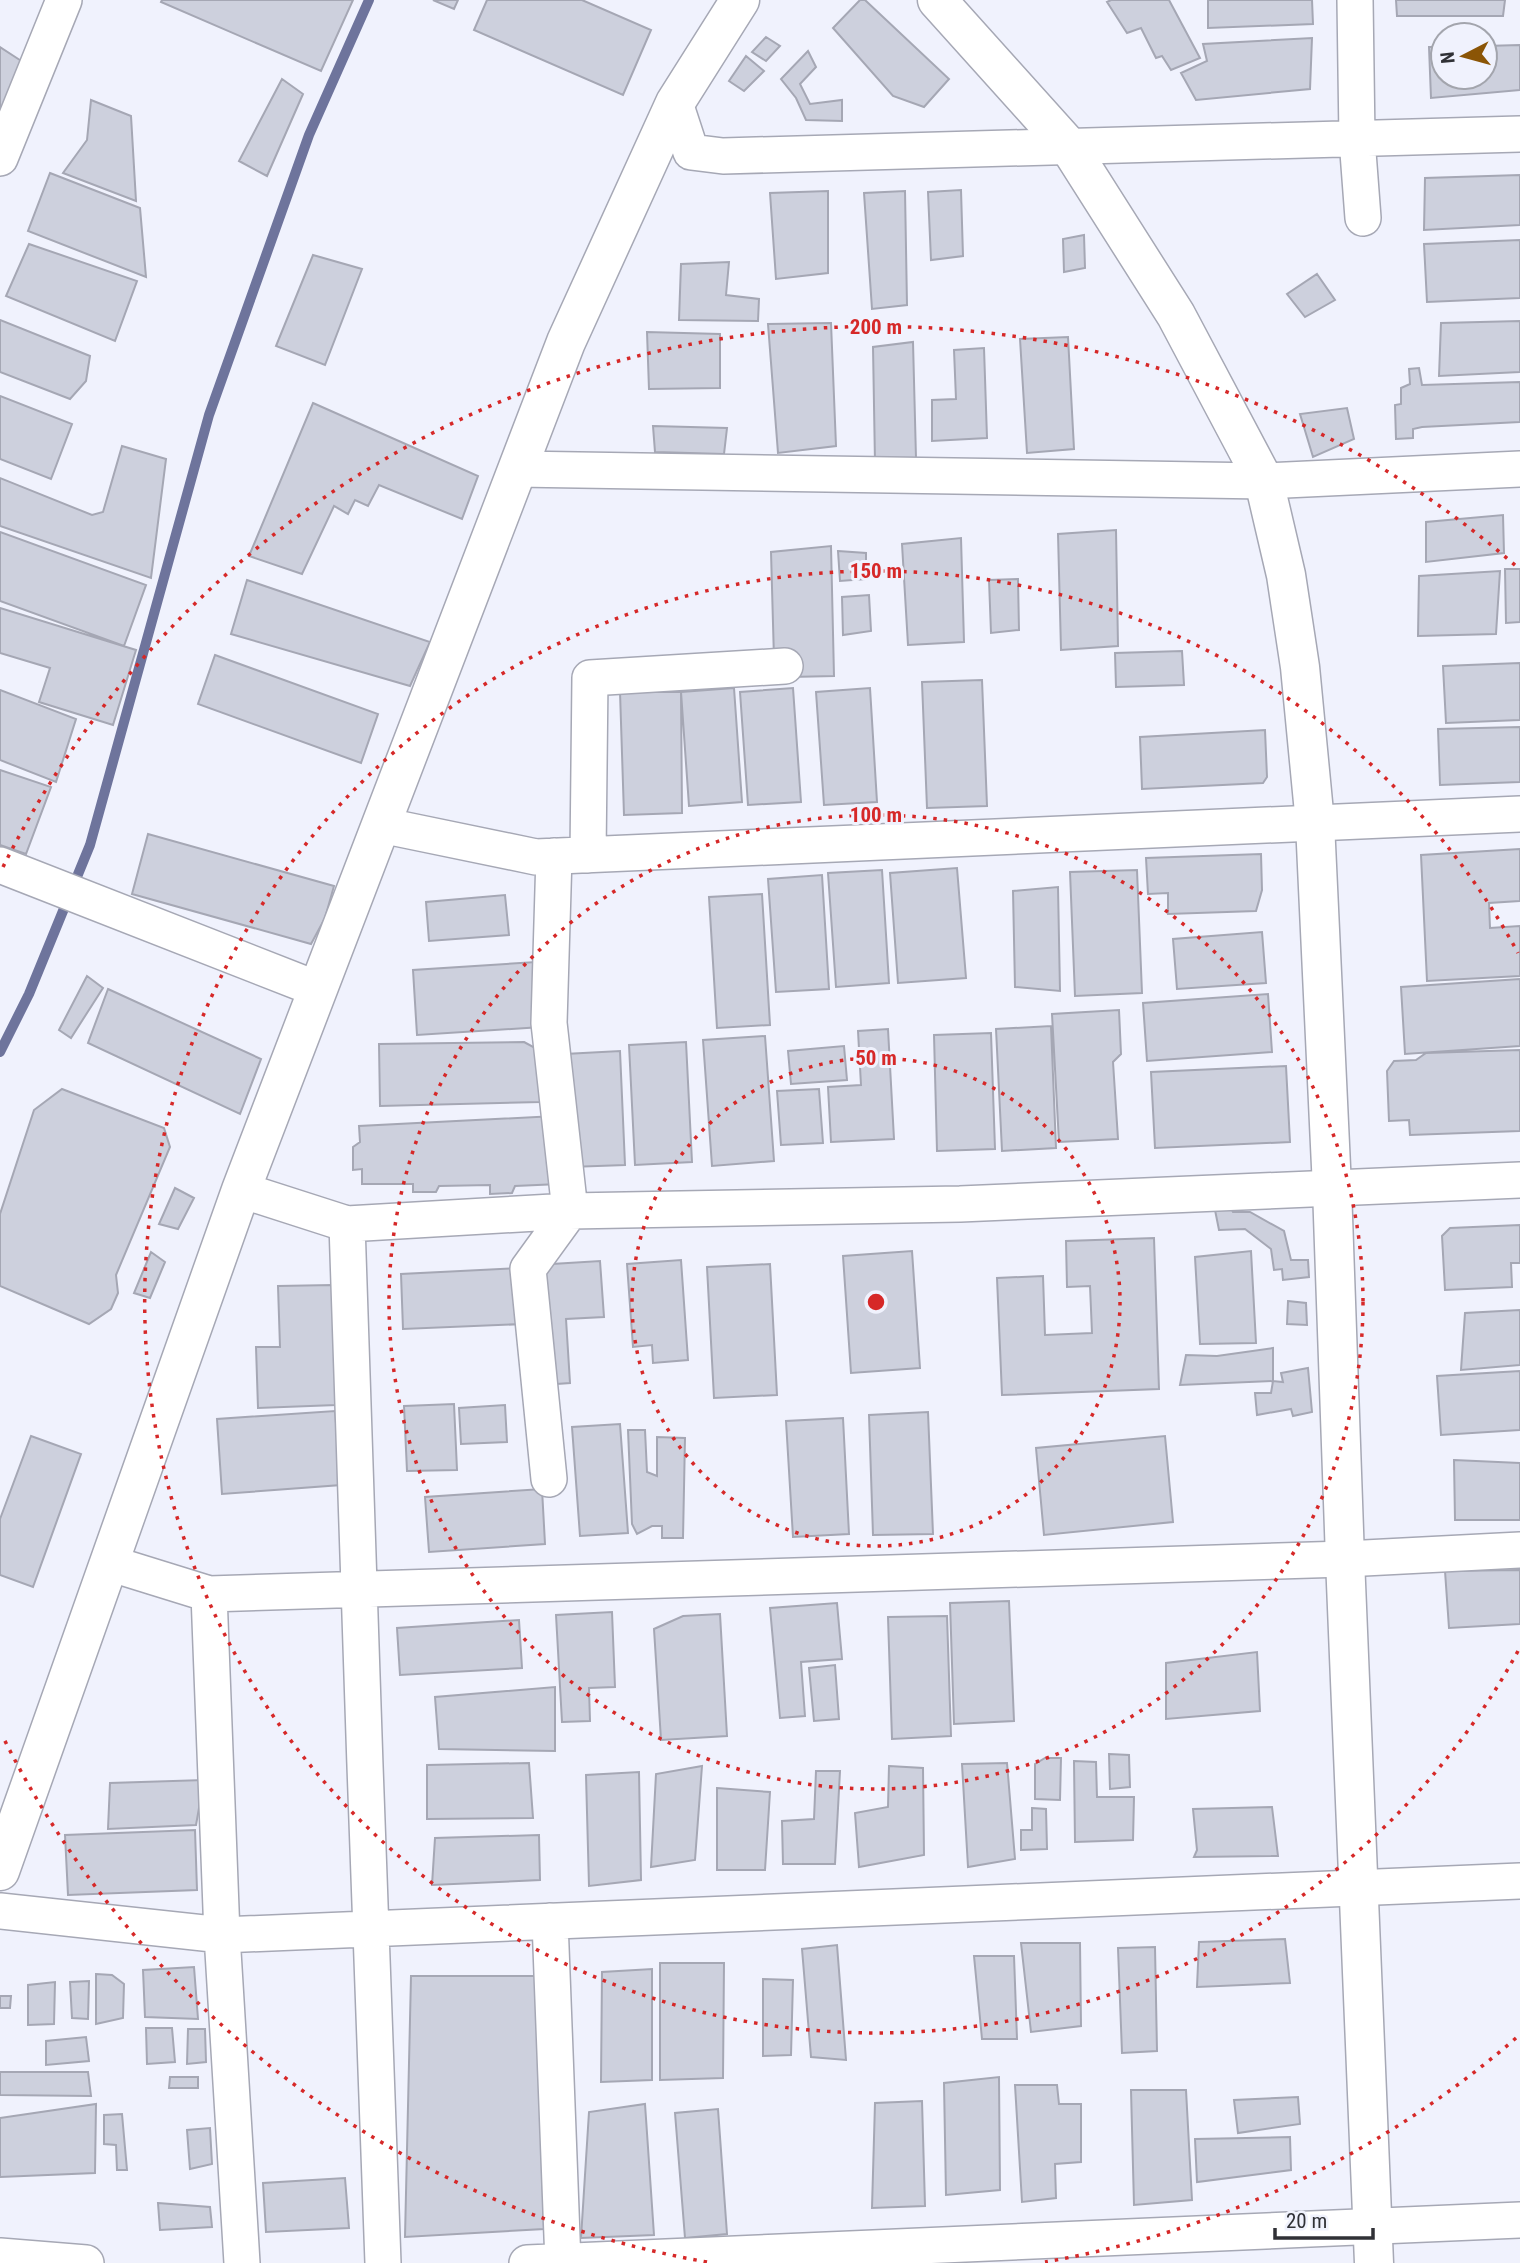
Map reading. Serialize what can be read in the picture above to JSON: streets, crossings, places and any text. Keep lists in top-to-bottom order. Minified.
{"scale_bar":"20 m","north":"left","rings":["200 m","150 m","100 m","50 m"]}
